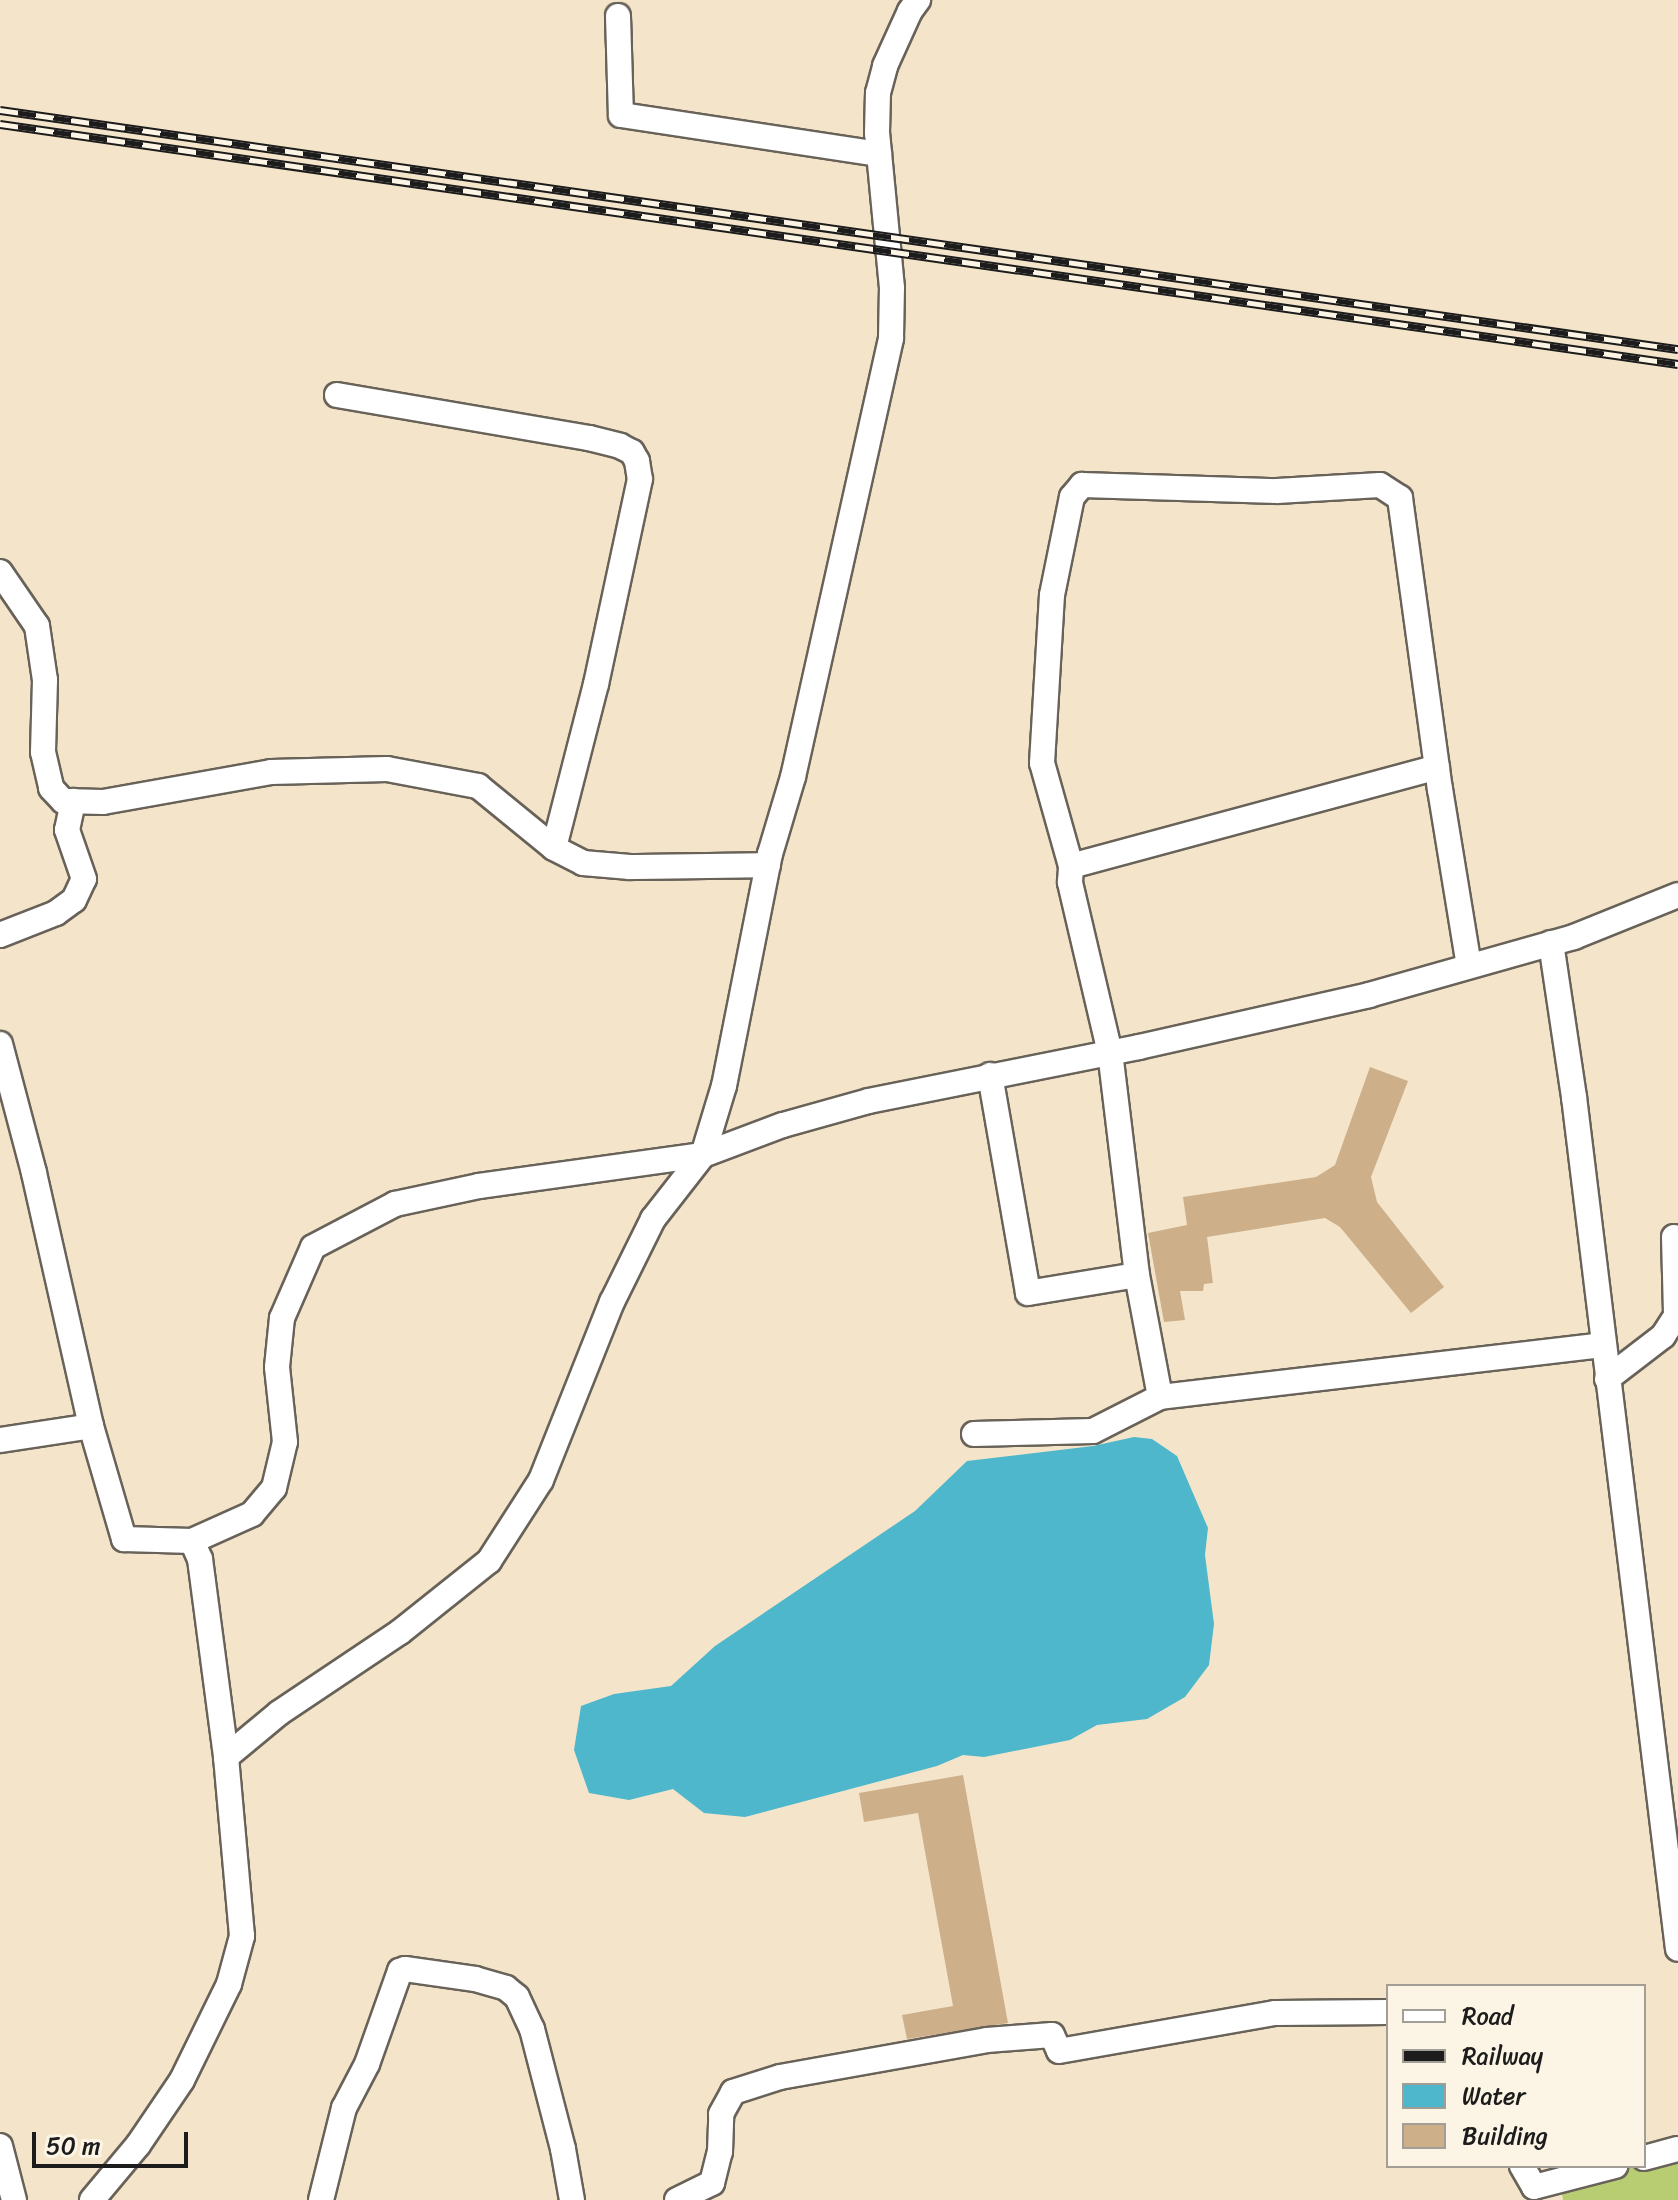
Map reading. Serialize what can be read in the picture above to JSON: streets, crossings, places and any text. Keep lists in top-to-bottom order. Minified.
{"legend":["Road","Railway","Water","Building"],"scale_bar":"50 m"}
